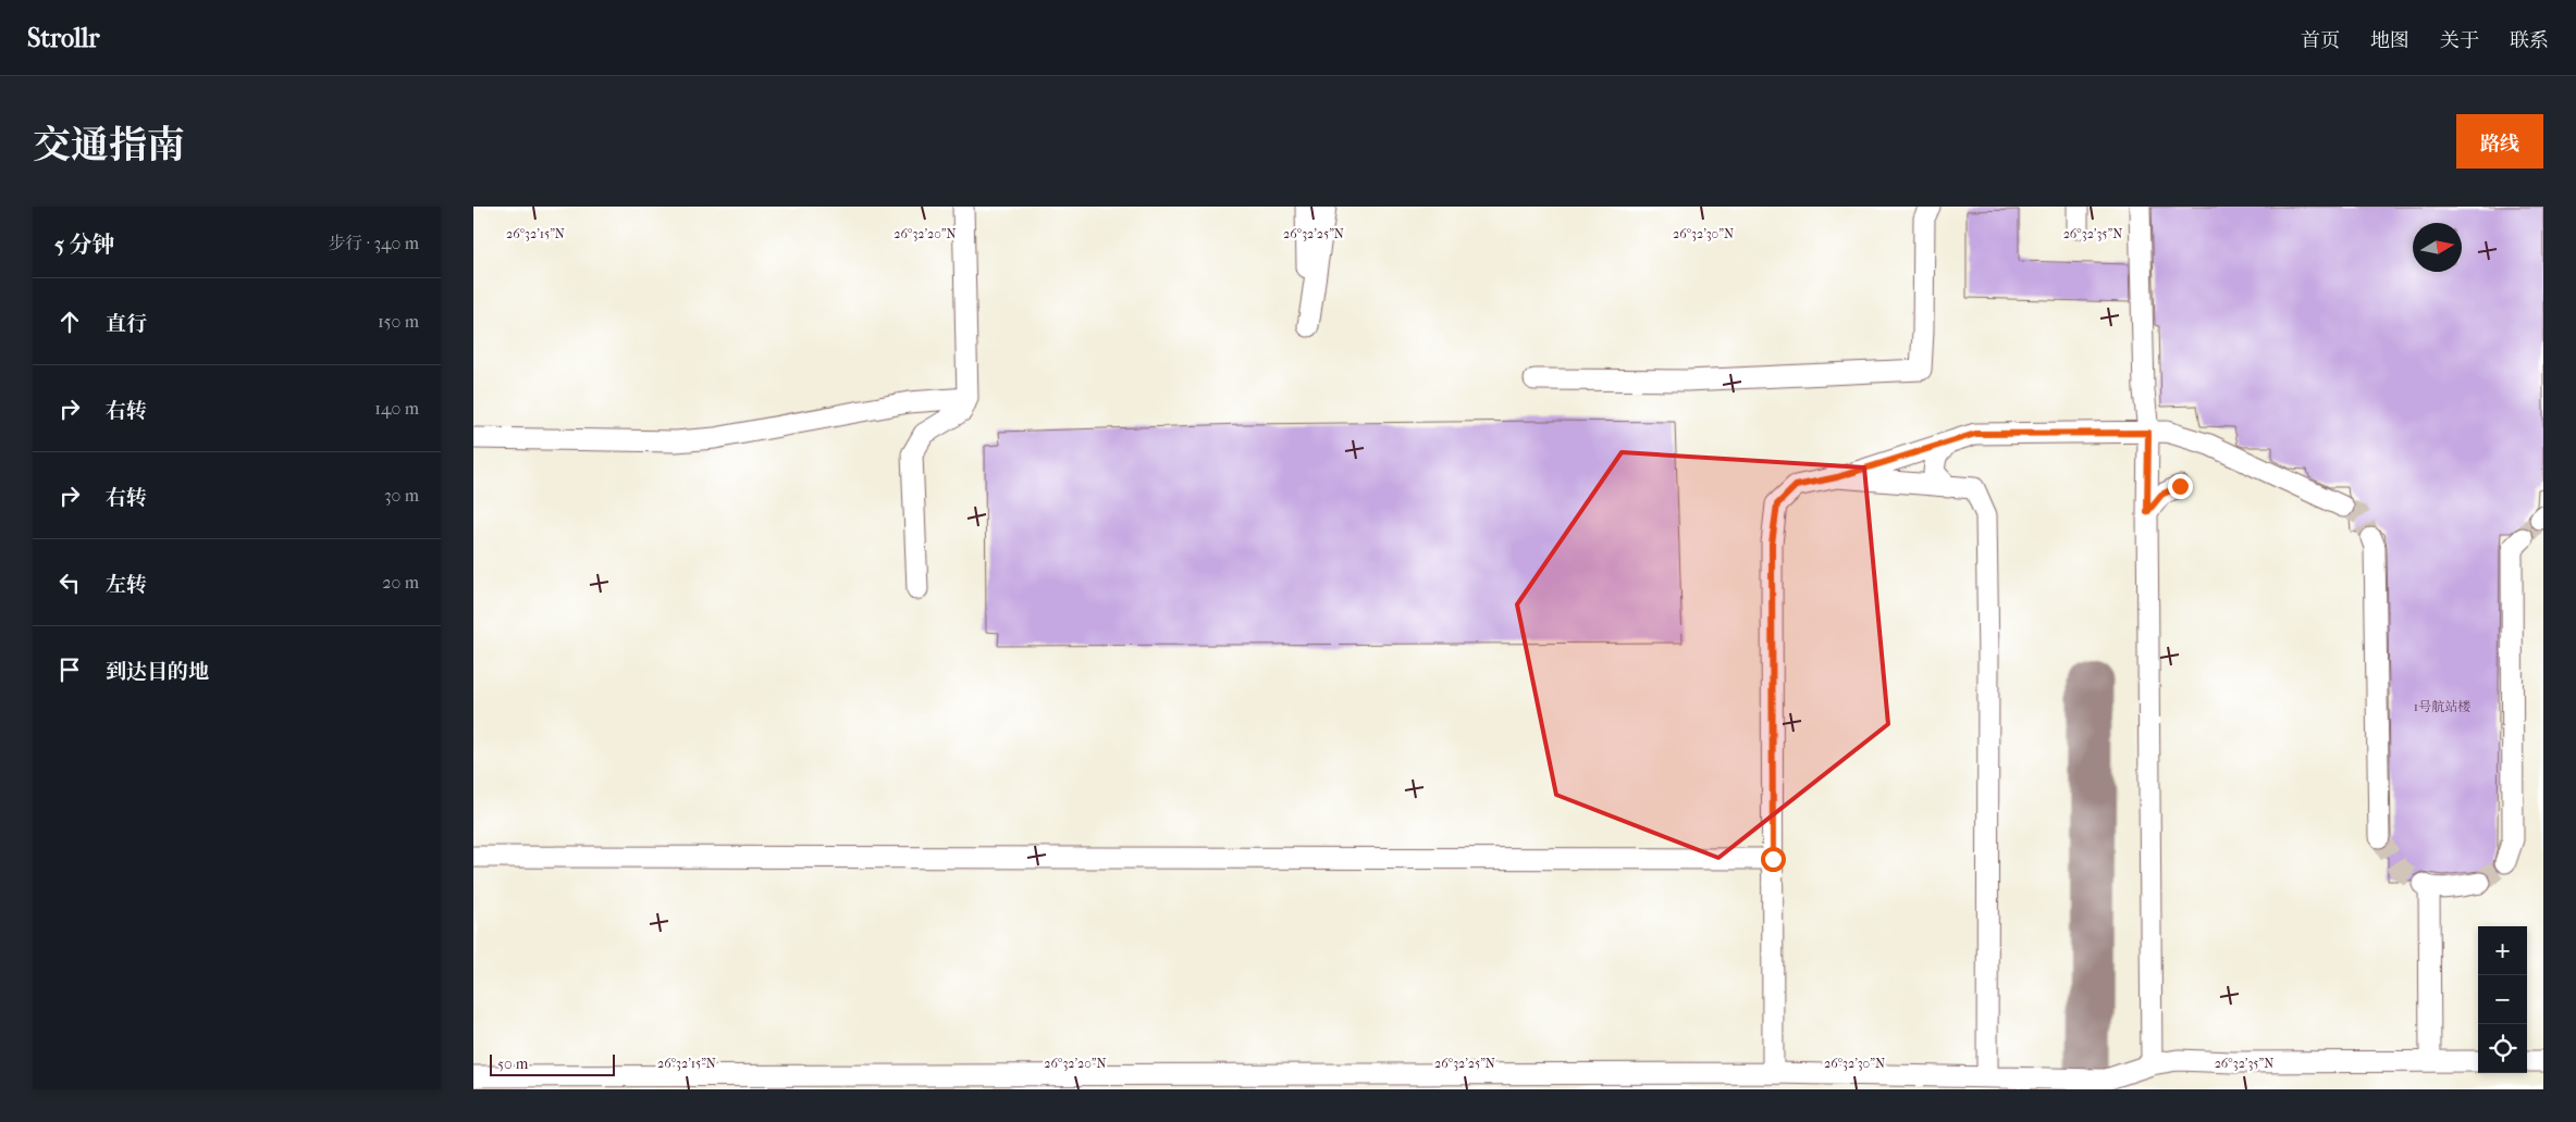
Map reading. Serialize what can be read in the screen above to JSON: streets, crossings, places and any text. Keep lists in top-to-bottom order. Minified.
{"house_numbers":["1号航站楼"],"scale_bar":"50 m","north":"right","page":{"header":"Strollr","nav":["首页","地图","关于","联系"],"title":"交通指南","buttons":"路线","heading":["5 分钟","步行 · 340 m"],"list":[["直行","150 m"],["右转","140 m"],["右转","30 m"],["左转","20 m"],"到达目的地"],"map_buttons":["+","−"],"scale":"50 m"},"coordinates":["26°32'15\"N","26°32'20\"N","26°32'25\"N","26°32'30\"N","26°32'35\"N"]}
